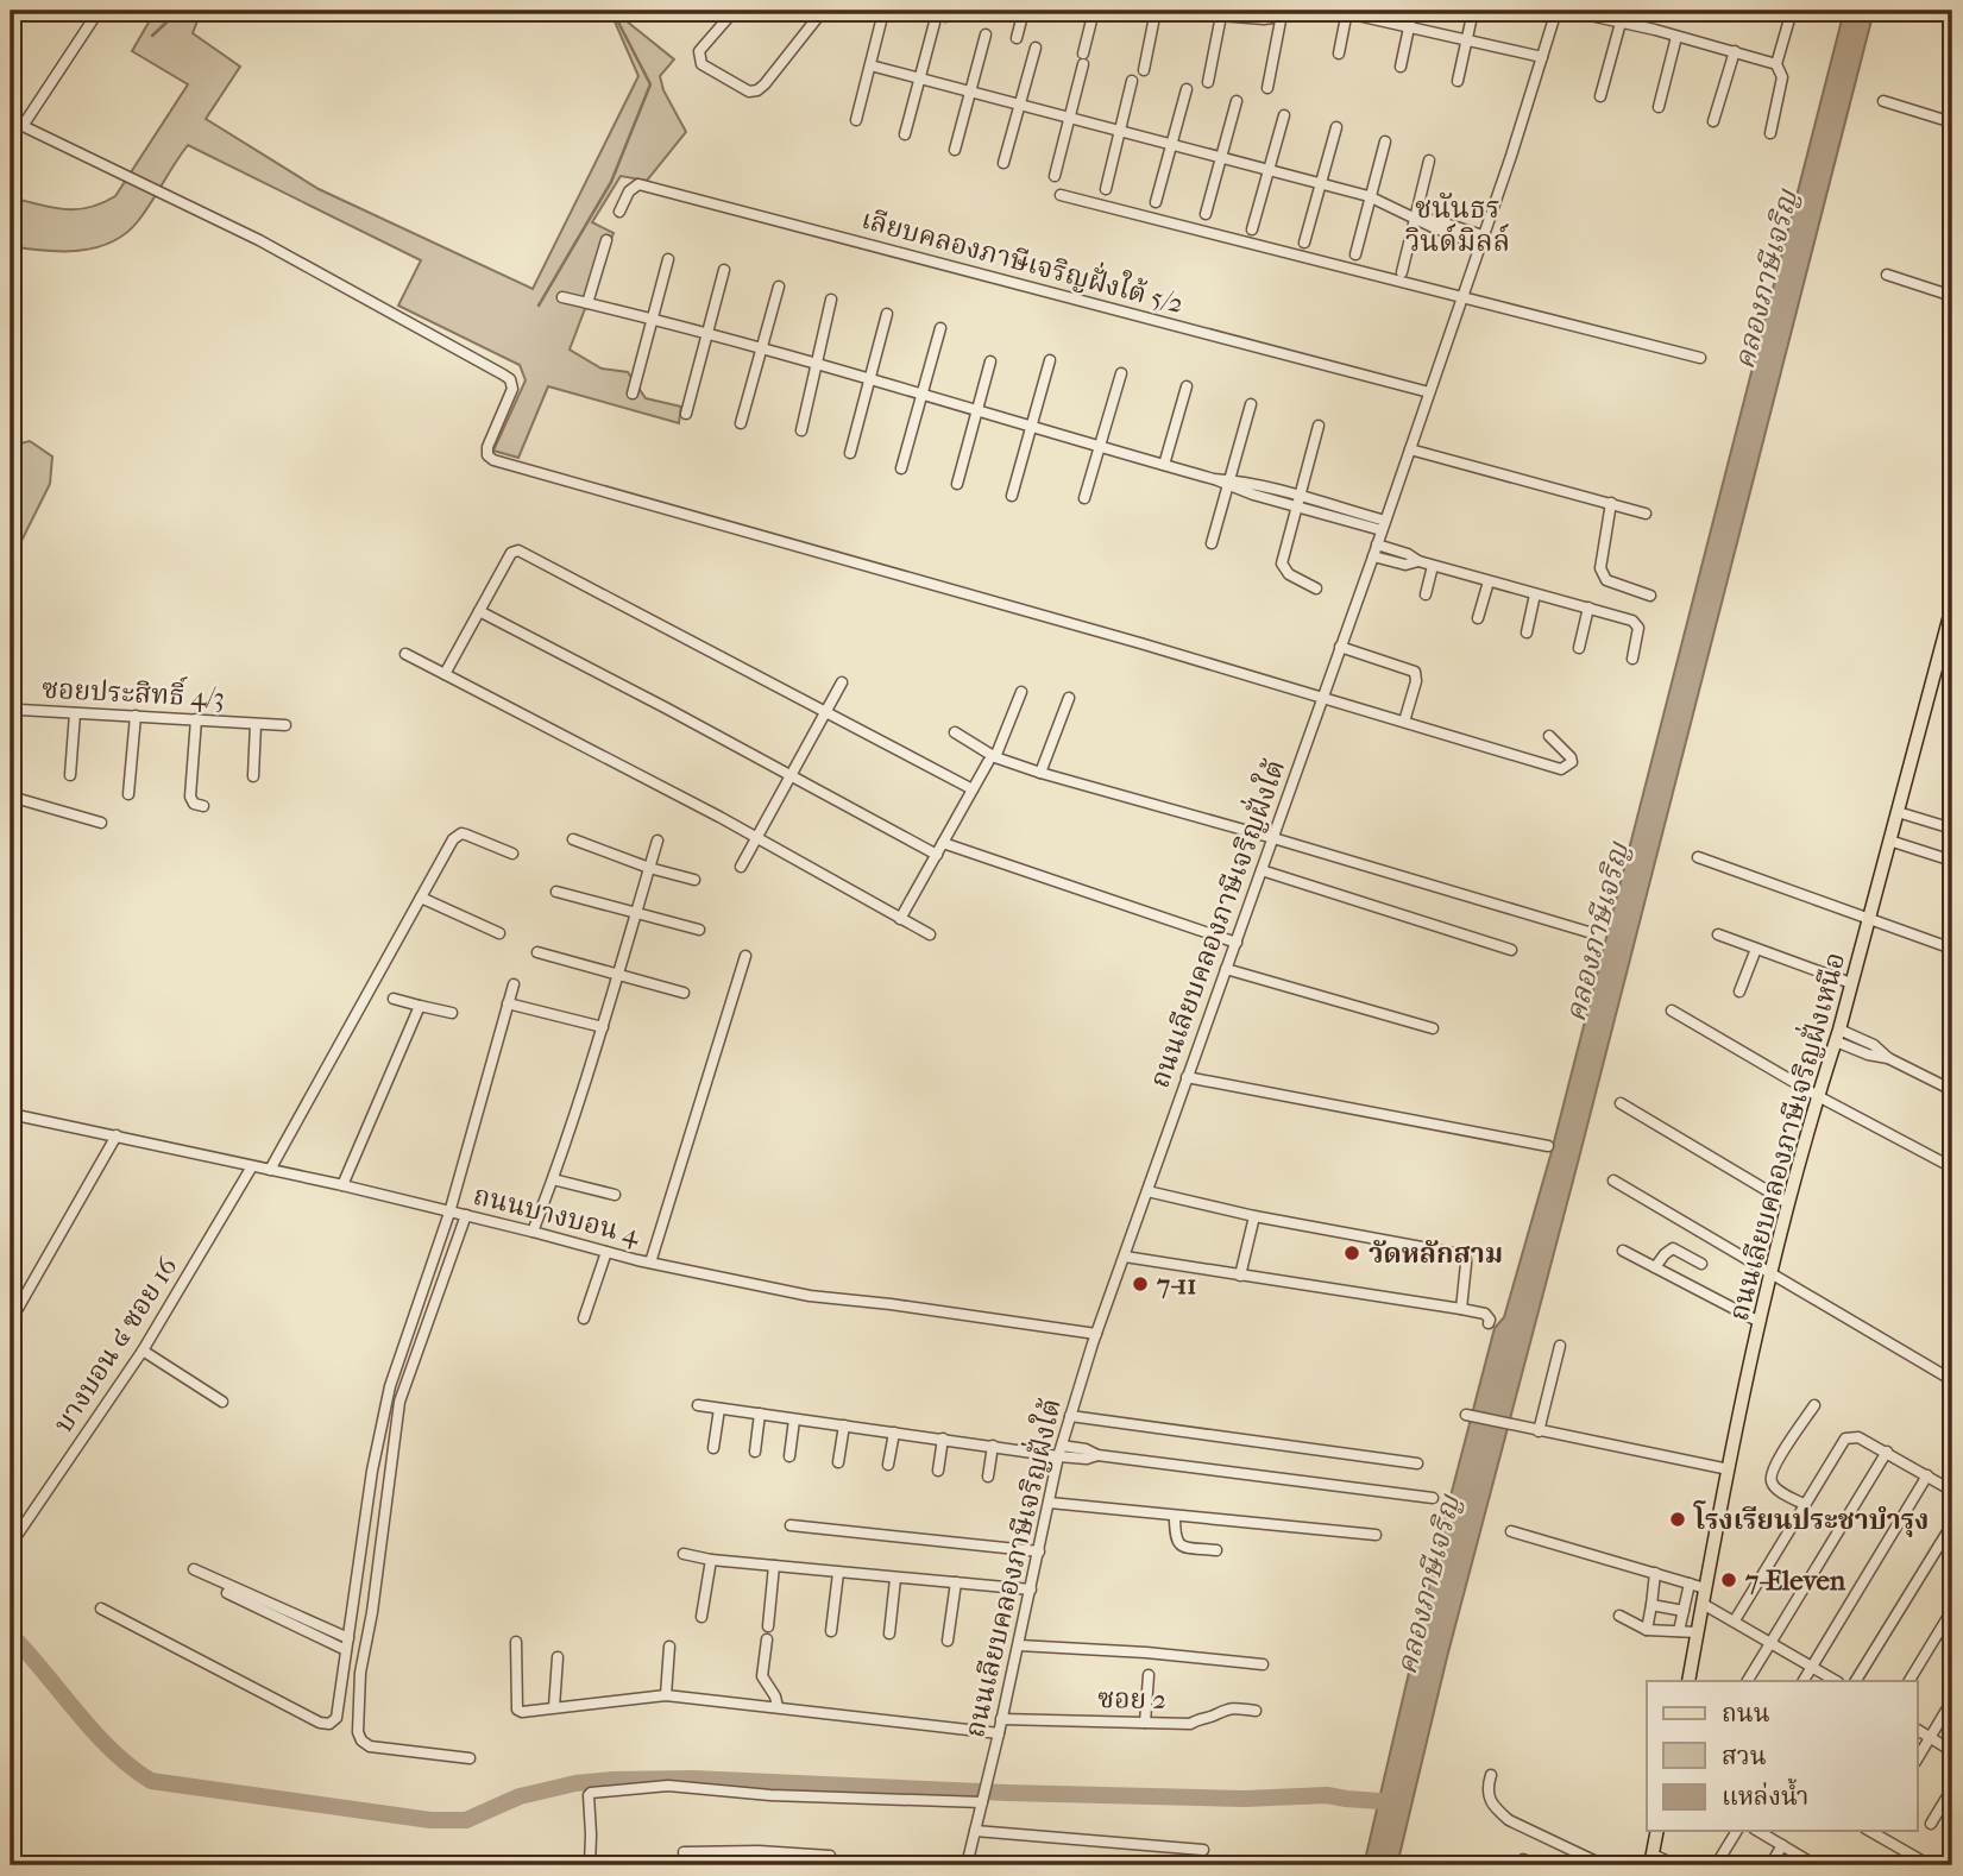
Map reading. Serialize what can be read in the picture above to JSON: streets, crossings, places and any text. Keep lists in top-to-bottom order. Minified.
{"streets":{"main road":["ถนนเลียบคลองภาษีเจริญฝั่งเหนือ"],"street":["เลียบคลองภาษีเจริญฝั่งใต้ 5/2","ซอยประสิทธิ์ 4/3","ถนนเลียบคลองภาษีเจริญฝั่งใต้","ถนนบางบอน 4","บางบอน ๔ ซอย 16","ซอย 2"]},"crossings":[["เลียบคลองภาษีเจริญฝั่งใต้ 5/2","ถนนเลียบคลองภาษีเจริญฝั่งใต้"],["ถนนเลียบคลองภาษีเจริญฝั่งใต้","ถนนบางบอน 4"],["ถนนเลียบคลองภาษีเจริญฝั่งใต้","ซอย 2"],["ถนนบางบอน 4","บางบอน ๔ ซอย 16"]],"districts":["ชนันธร วินด์มิลล์"],"water":["คลองภาษีเจริญ"],"places":["วัดหลักสาม","7-11","โรงเรียนประชาบำรุง","7-Eleven"],"legend":["ถนน","สวน","แหล่งน้ำ"]}
